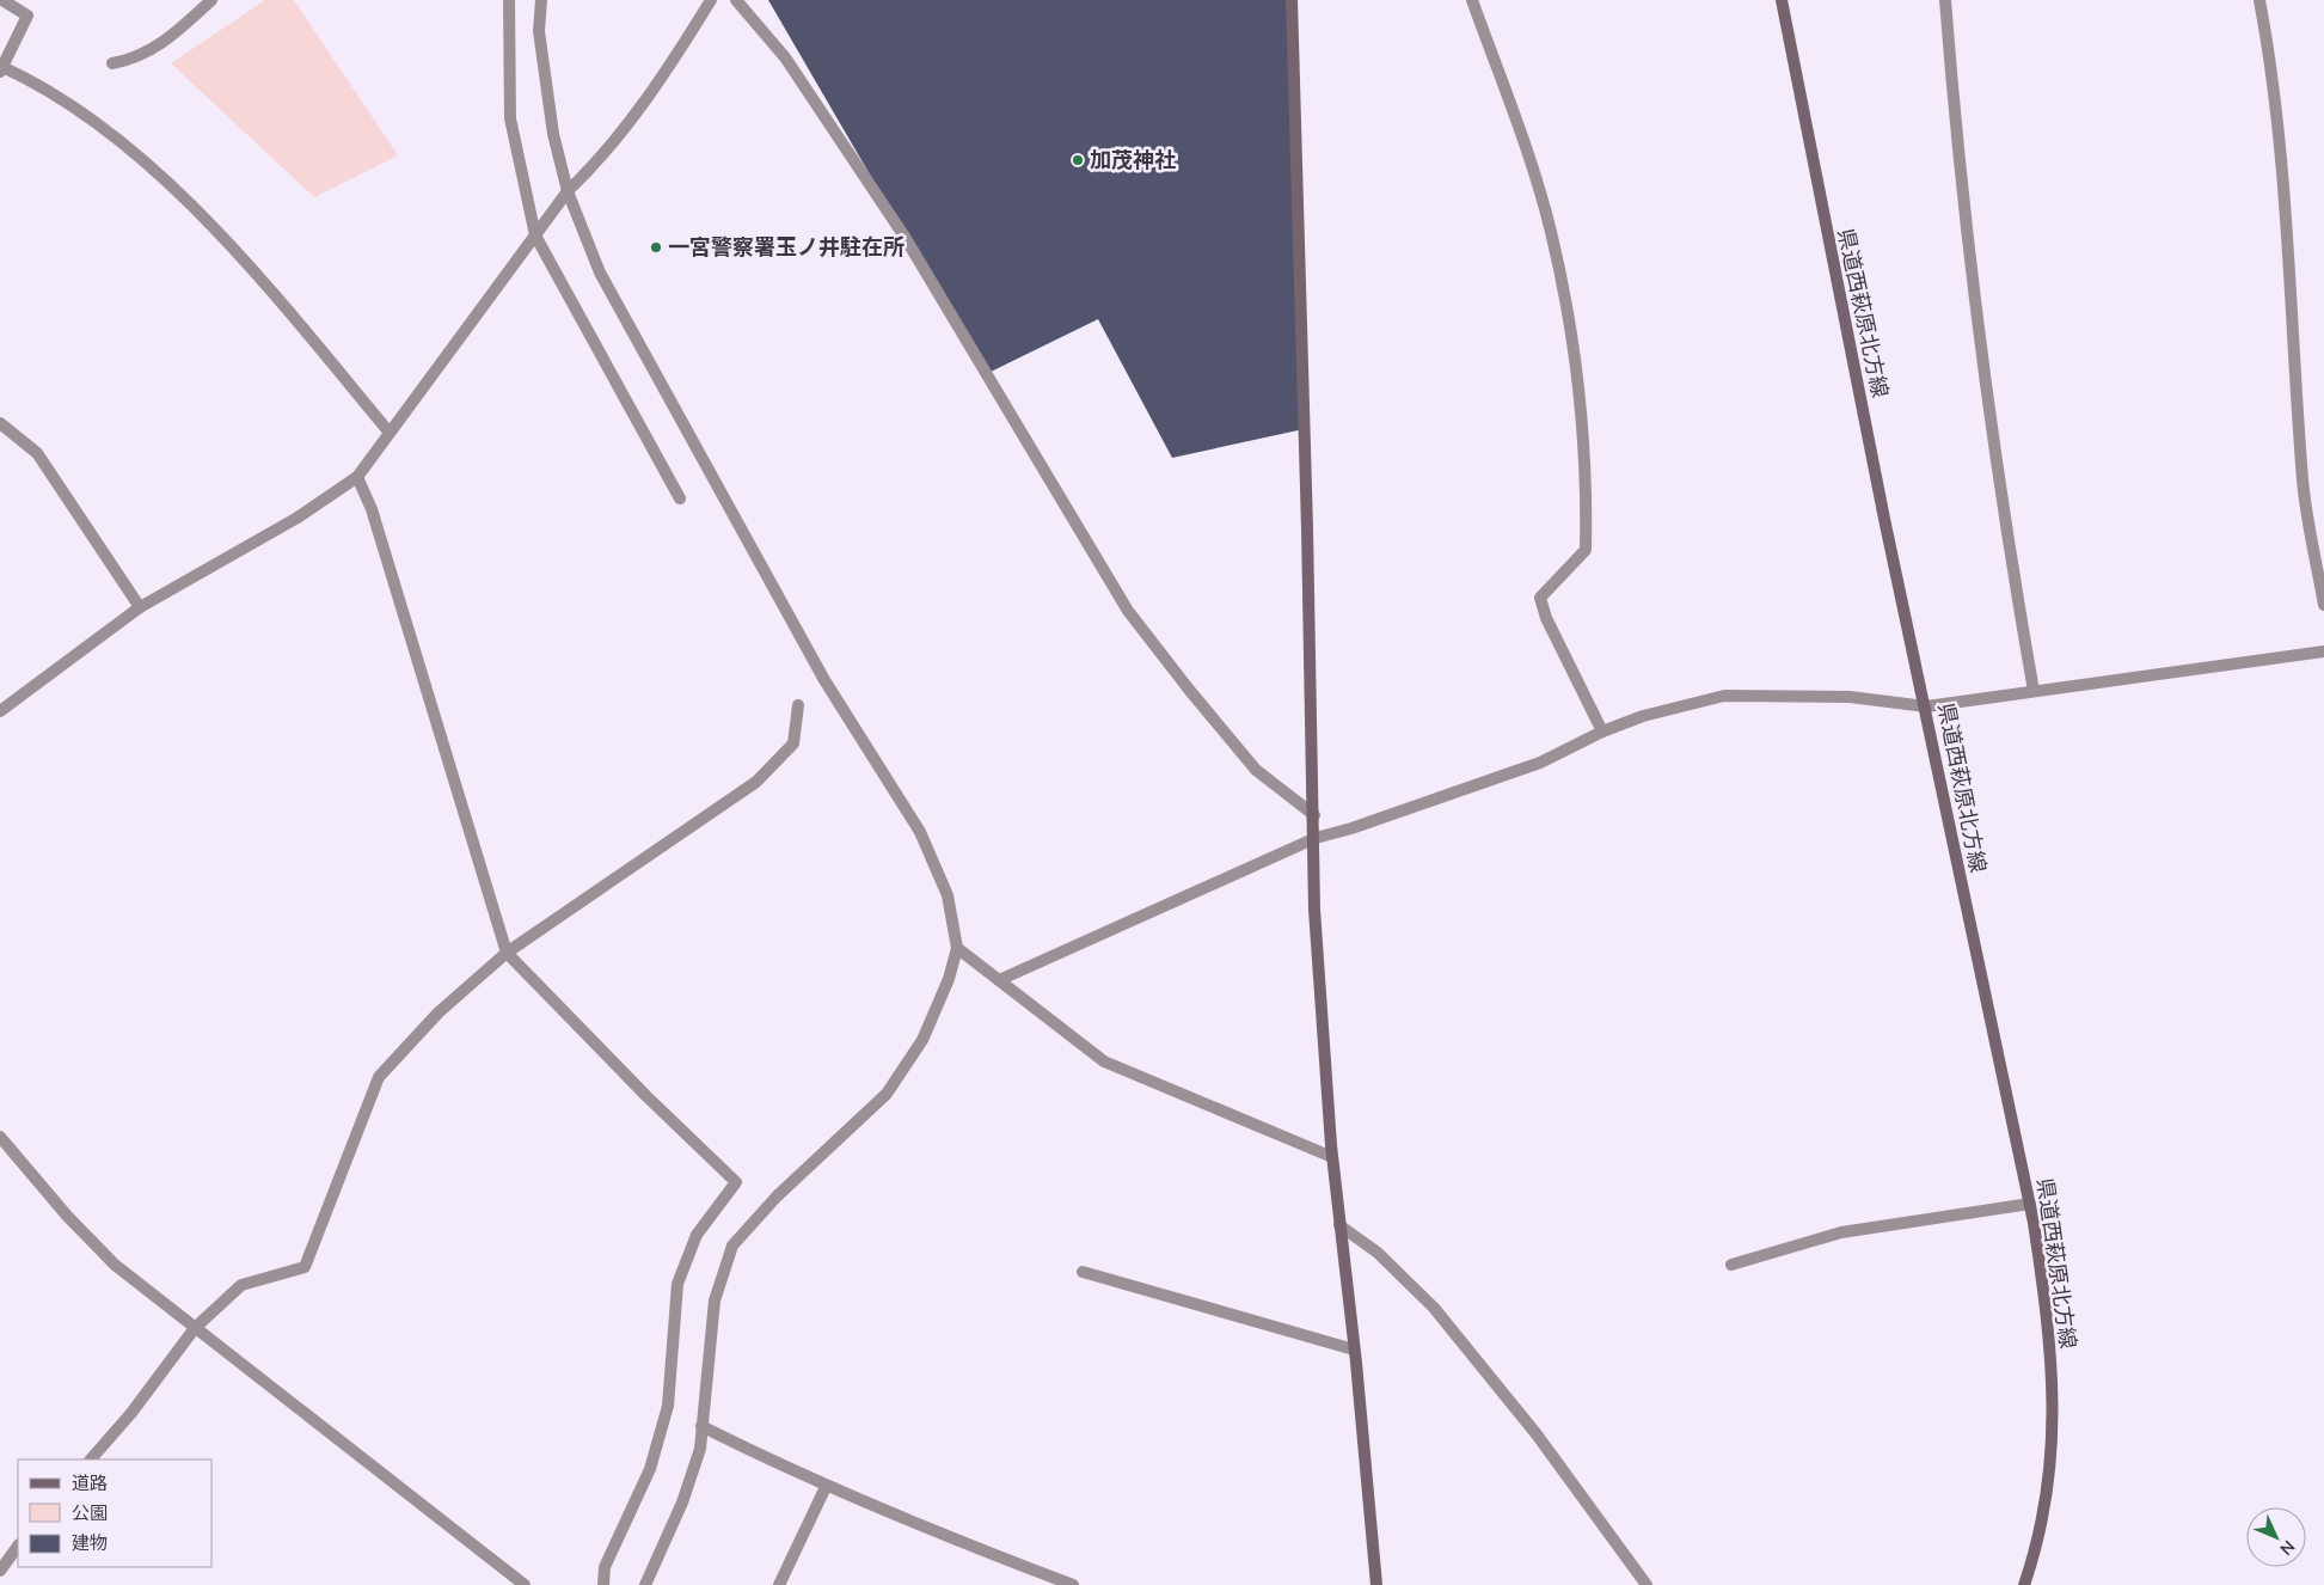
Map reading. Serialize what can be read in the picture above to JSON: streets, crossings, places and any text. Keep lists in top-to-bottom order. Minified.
{"streets":{"main road":["県道西萩原北方線"]},"places":["加茂神社","一宮警察署玉ノ井駐在所"],"legend":["道路","公園","建物"],"north":"bottom right"}
